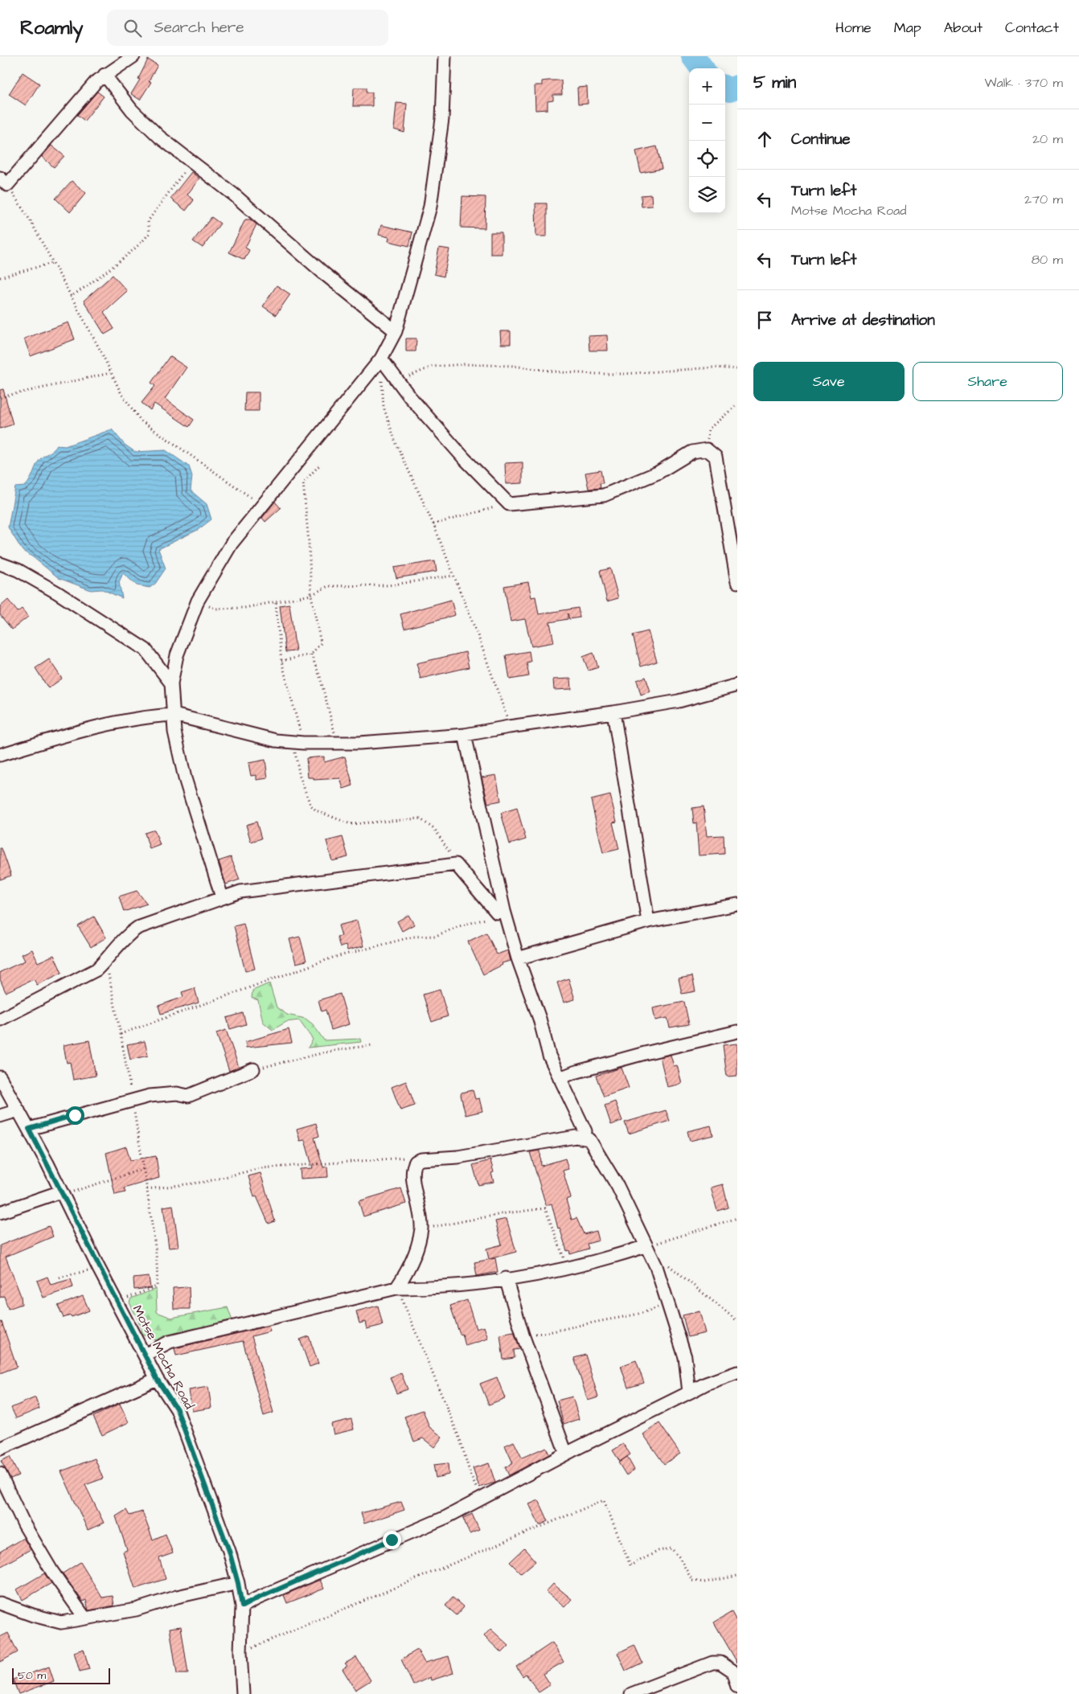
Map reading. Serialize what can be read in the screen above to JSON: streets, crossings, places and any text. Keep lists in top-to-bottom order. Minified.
{"streets":{"street":["Motse Mocha Road"]},"scale_bar":"50 m","page":{"header":"Roamly","search":"Search here","nav":["Home","Map","About","Contact"],"heading":["5 min","Walk · 370 m"],"map_buttons":["+","−"],"list":[["Continue","20 m"],["Turn left","Motse Mocha Road","270 m"],["Turn left","80 m"],"Arrive at destination"],"buttons":["Save","Share"],"scale":"50 m"}}
